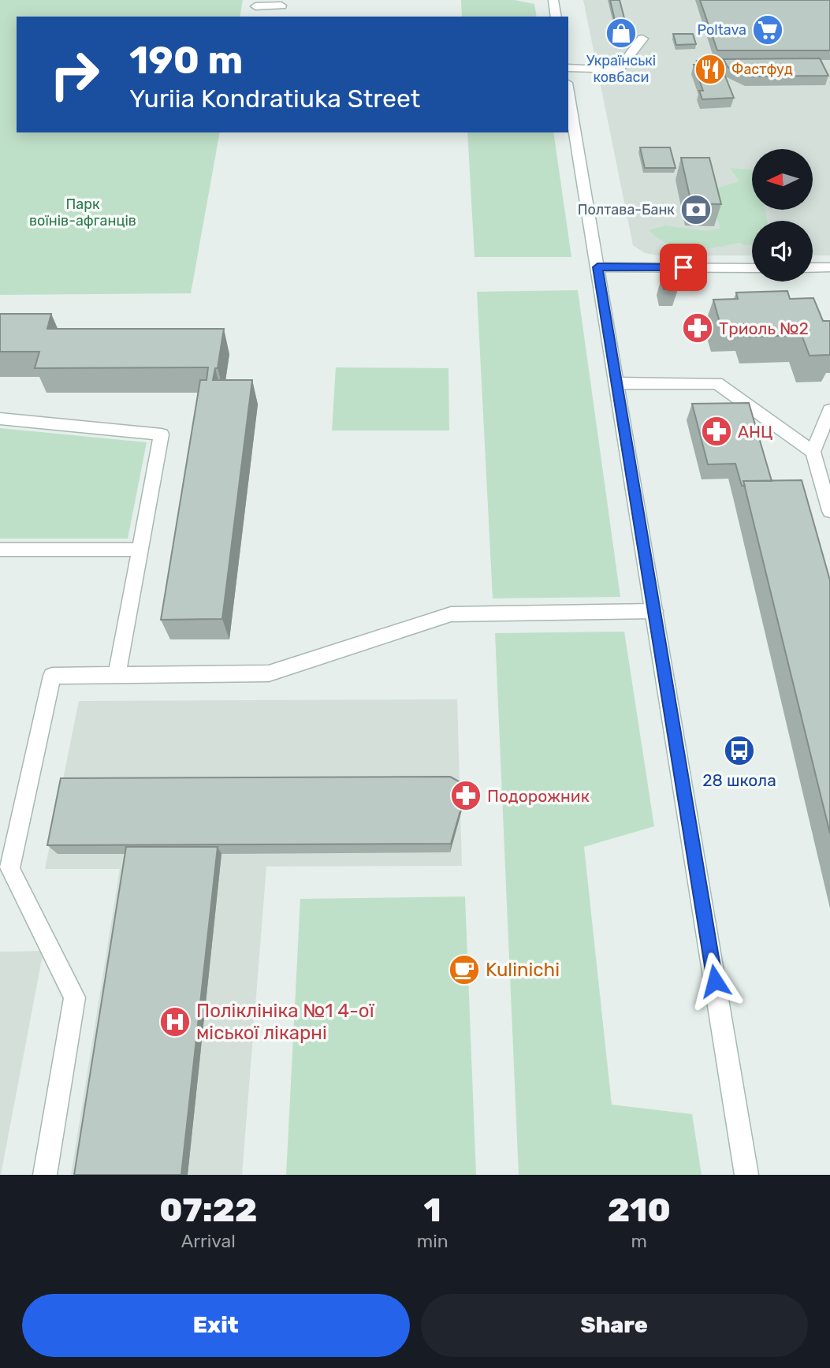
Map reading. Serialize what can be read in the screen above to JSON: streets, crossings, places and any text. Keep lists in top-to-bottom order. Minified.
{"parks":["Парк воїнів-афганців"],"places":{"supermarket":["Poltava"],"shop":["Українські ковбаси"],"restaurant":["Фастфуд"],"bank":["Полтава-Банк"],"pharmacy":["Триоль №2","АНЦ","Подорожник"],"bus stop":["28 школа"],"cafe":["Kulinichi"],"hospital":["Поліклініка №1 4-ої міської лікарні"]},"north":"left","page":{"turn":["190 m","Yuriia Kondratiuka Street"],"eta":["07:22","Arrival","1","min","210","m"],"buttons":["Exit","Share"]}}
